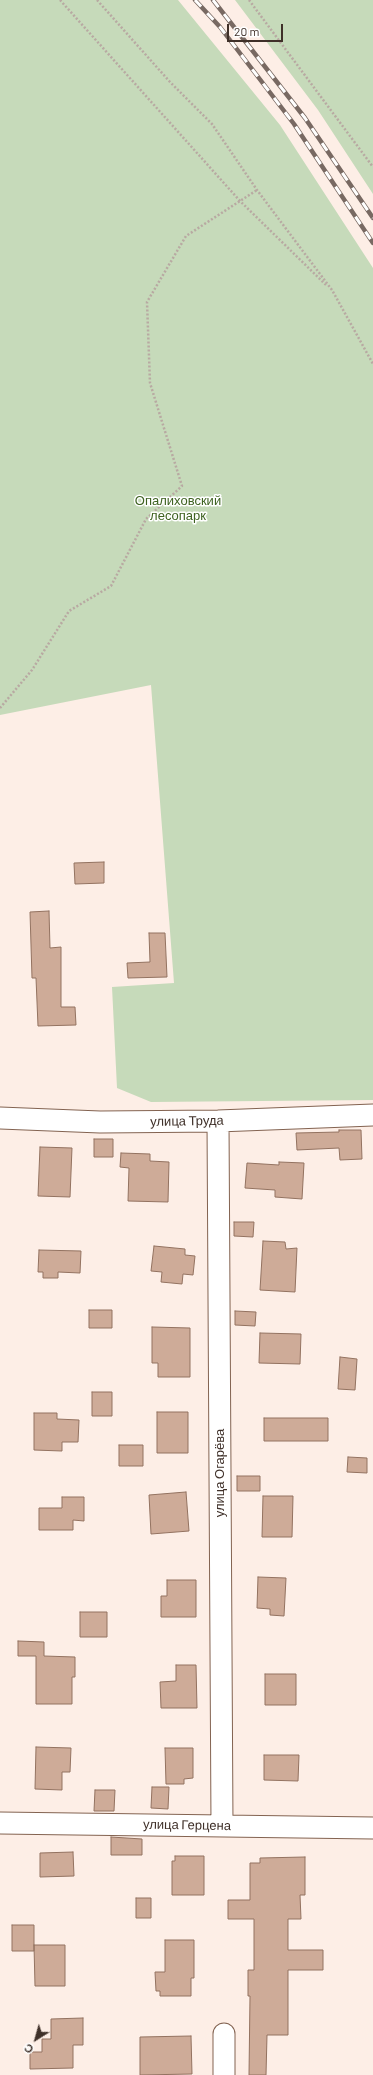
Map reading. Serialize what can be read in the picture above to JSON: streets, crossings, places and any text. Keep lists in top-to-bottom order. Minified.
{"streets":{"street":["улица Труда","улица Огарёва","улица Герцена"]},"crossings":[["улица Труда","улица Огарёва"],["улица Огарёва","улица Герцена"]],"parks":["Опалиховский лесопарк"],"scale_bar":"20 m","north":"bottom left"}
